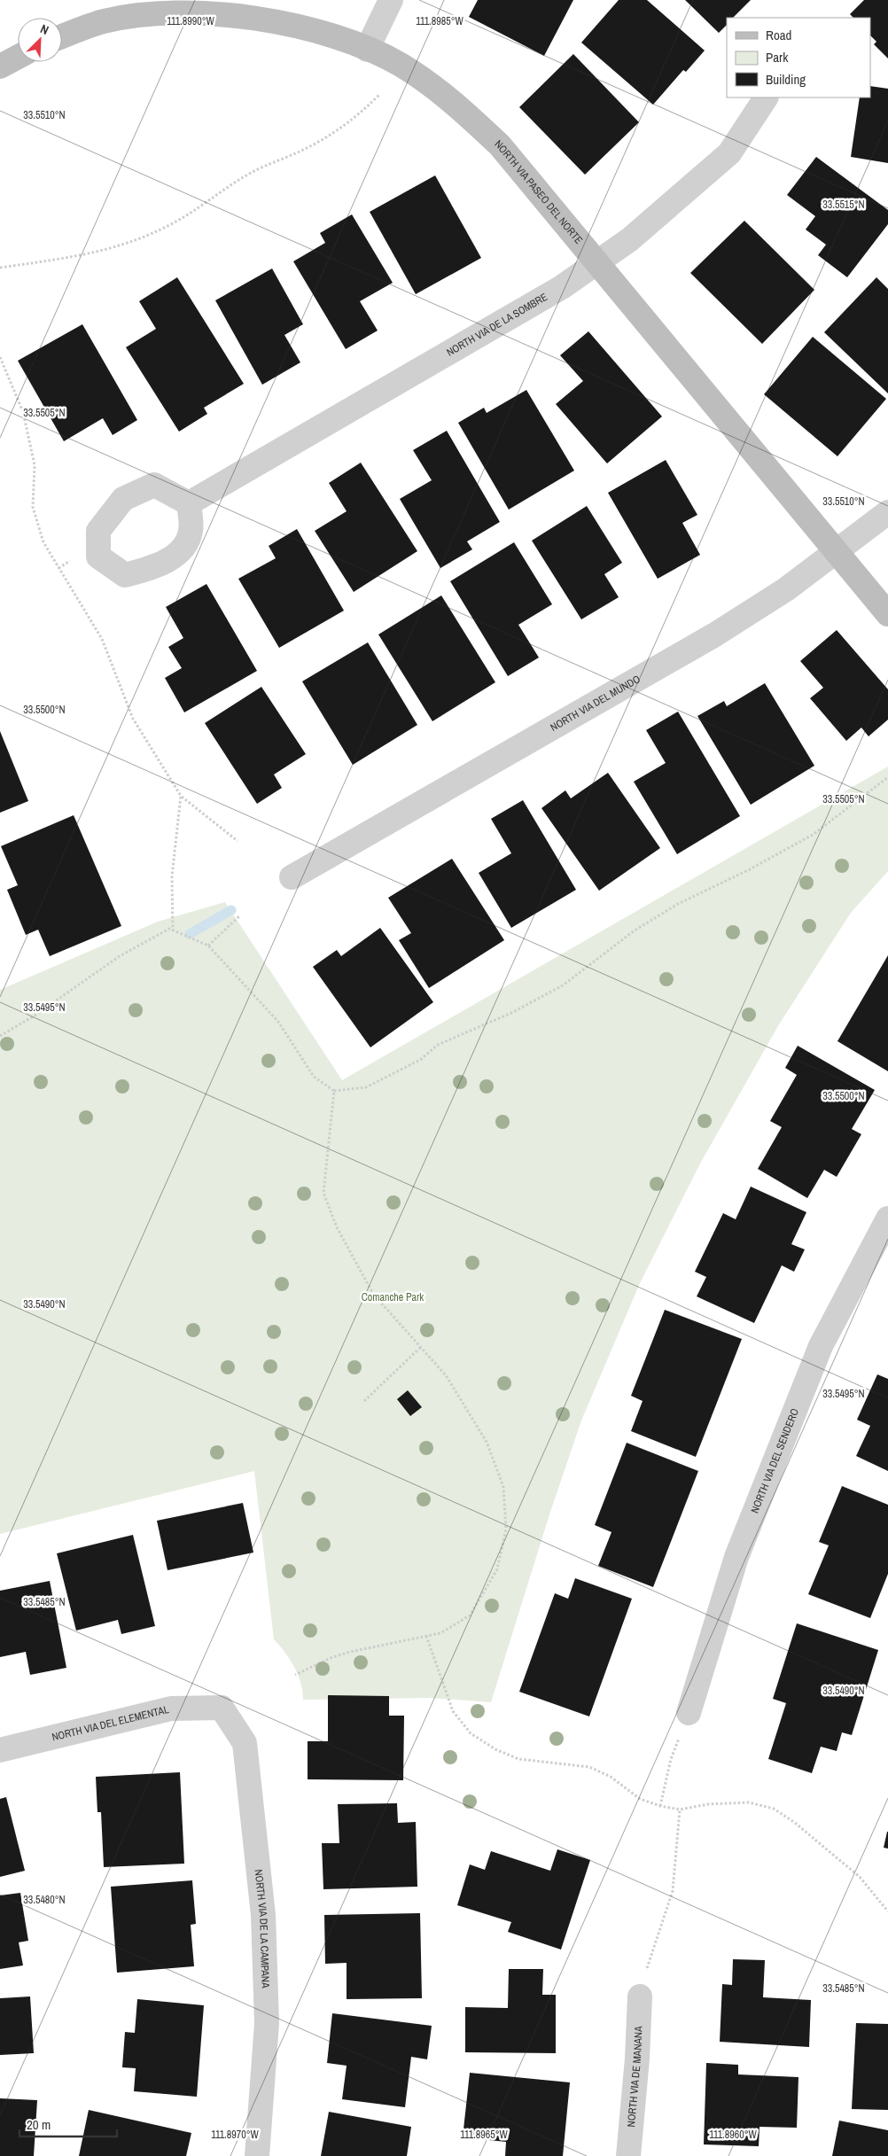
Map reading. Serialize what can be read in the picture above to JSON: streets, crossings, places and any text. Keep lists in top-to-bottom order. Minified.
{"streets":{"street":["NORTH VIA PASEO DEL NORTE","NORTH VIA DE LA SOMBRE","NORTH VIA DEL MUNDO","NORTH VIA DEL SENDERO","NORTH VIA DEL ELEMENTAL","NORTH VIA DE LA CAMPANA","NORTH VIA DE MANANA"]},"crossings":[["NORTH VIA PASEO DEL NORTE","NORTH VIA DE LA SOMBRE"],["NORTH VIA PASEO DEL NORTE","NORTH VIA DEL MUNDO"],["NORTH VIA DEL ELEMENTAL","NORTH VIA DE LA CAMPANA"]],"parks":["Comanche Park"],"legend":["Road","Park","Building"],"scale_bar":"20 m","north":"top right","coordinates":["111.8990°W","111.8985°W","33.5510°N","33.5515°N","33.5505°N","33.5500°N","33.5495°N","33.5490°N","33.5485°N","33.5480°N","111.8970°W","111.8965°W","111.8960°W"]}
